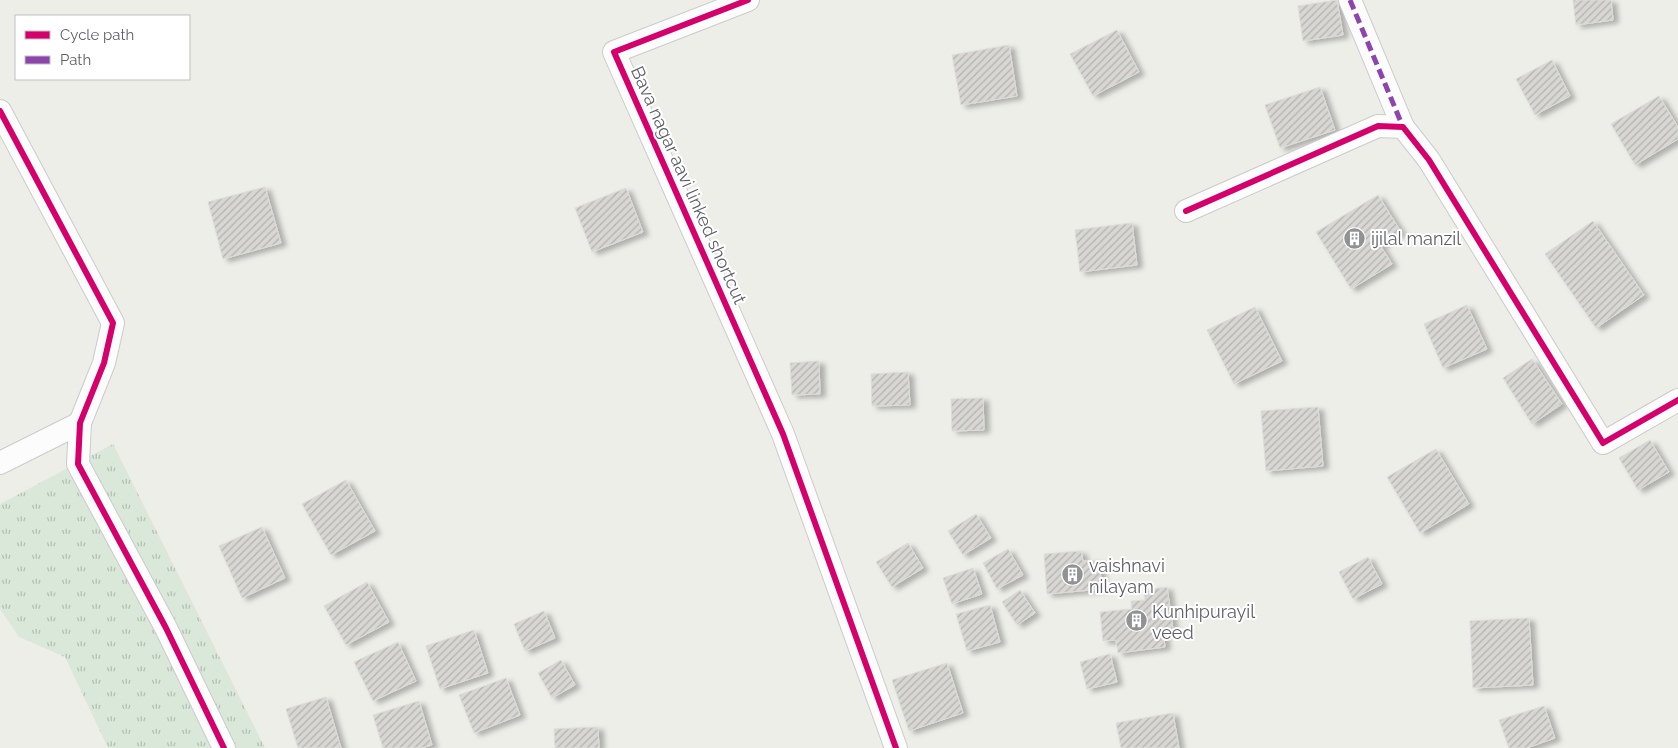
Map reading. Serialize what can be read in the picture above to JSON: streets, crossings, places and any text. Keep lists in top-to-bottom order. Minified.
{"streets":{"street":["Bava nagar aavi linked shortcut"]},"places":{"building":["ijilal manzil","vaishnavi nilayam","Kunhipurayil veed"]},"legend":["Cycle path","Path"]}
